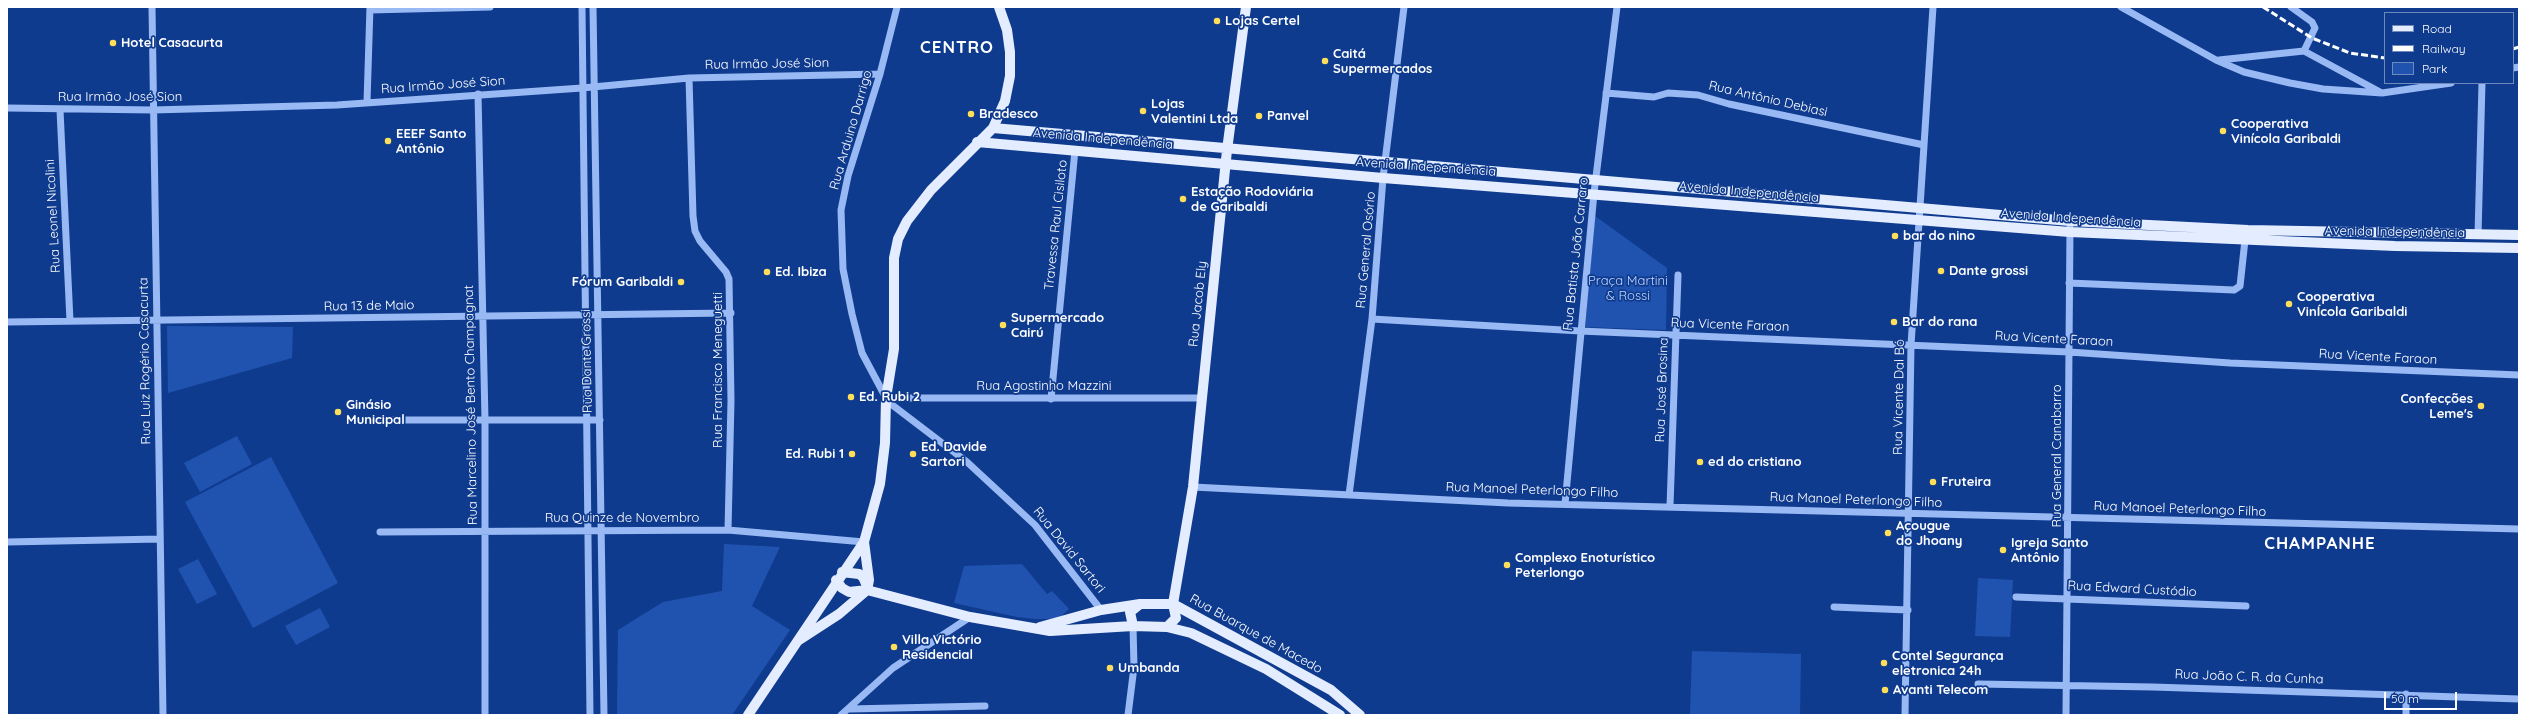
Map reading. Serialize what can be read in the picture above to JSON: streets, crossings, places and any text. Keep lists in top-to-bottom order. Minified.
{"streets":{"main road":["Avenida Independência","Rua Jacob Ely","Rua Buarque de Macedo"],"street":["Rua Irmão José Sion","Rua Antônio Debiasi","Rua Arduino Darrigo","Rua Leonel Nicolini","Travessa Raul Cisiloto","Rua General Osório","Rua Batista João Carraro","Rua 13 de Maio","Rua Vicente Faraon","Rua Luiz Rogério Casacurta","Rua Dante Grossi","Rua Francisco Meneguetti","Rua Agostinho Mazzini","Rua José Brosina","Rua Vicente Dal Bó","Rua Marcelino José Bento Champagnat","Rua General Canabarro","Rua Manoel Peterlongo Filho","Rua Quinze de Novembro","Rua David Sartori","Rua Edward Custódio","Rua João C. R. da Cunha"]},"crossings":[["Rua Irmão José Sion","Rua Arduino Darrigo"],["Rua Irmão José Sion","Rua Leonel Nicolini"],["Rua Irmão José Sion","Rua Luiz Rogério Casacurta"],["Rua Irmão José Sion","Rua Dante Grossi"],["Rua Irmão José Sion","Rua Francisco Meneguetti"],["Rua Irmão José Sion","Rua Marcelino José Bento Champagnat"],["Rua Antônio Debiasi","Rua Batista João Carraro"],["Rua Antônio Debiasi","Rua Vicente Dal Bó"],["Rua Arduino Darrigo","Rua Agostinho Mazzini"],["Rua Arduino Darrigo","Rua David Sartori"],["Avenida Independência","Travessa Raul Cisiloto"],["Avenida Independência","Rua General Osório"],["Avenida Independência","Rua Batista João Carraro"],["Avenida Independência","Rua Jacob Ely"],["Avenida Independência","Rua Vicente Dal Bó"],["Avenida Independência","Rua General Canabarro"],["Rua Leonel Nicolini","Rua 13 de Maio"],["Travessa Raul Cisiloto","Rua Agostinho Mazzini"],["Rua General Osório","Rua Vicente Faraon"],["Rua General Osório","Rua Manoel Peterlongo Filho"],["Rua Batista João Carraro","Rua Vicente Faraon"],["Rua Batista João Carraro","Rua Manoel Peterlongo Filho"],["Rua Jacob Ely","Rua Agostinho Mazzini"],["Rua Jacob Ely","Rua Manoel Peterlongo Filho"],["Rua Jacob Ely","Rua Buarque de Macedo"],["Rua 13 de Maio","Rua Luiz Rogério Casacurta"],["Rua 13 de Maio","Rua Dante Grossi"],["Rua 13 de Maio","Rua Francisco Meneguetti"],["Rua 13 de Maio","Rua Marcelino José Bento Champagnat"],["Rua Vicente Faraon","Rua José Brosina"],["Rua Vicente Faraon","Rua Vicente Dal Bó"],["Rua Vicente Faraon","Rua General Canabarro"],["Rua Dante Grossi","Rua Quinze de Novembro"],["Rua Francisco Meneguetti","Rua Quinze de Novembro"],["Rua Agostinho Mazzini","Rua David Sartori"],["Rua José Brosina","Rua Manoel Peterlongo Filho"],["Rua Vicente Dal Bó","Rua Manoel Peterlongo Filho"],["Rua Marcelino José Bento Champagnat","Rua Quinze de Novembro"],["Rua General Canabarro","Rua Manoel Peterlongo Filho"],["Rua General Canabarro","Rua Edward Custódio"],["Rua General Canabarro","Rua João C. R. da Cunha"],["Rua David Sartori","Rua Buarque de Macedo"]],"districts":["CENTRO","CHAMPANHE"],"parks":["Praça Martini & Rossi"],"places":["Lojas Certel","Hotel Casacurta","Caitá Supermercados","Lojas Valentini Ltda","Bradesco","Panvel","Cooperativa Vinícola Garibaldi","EEEF Santo Antônio","Estação Rodoviária de Garibaldi","bar do nino","Dante grossi","Ed. Ibiza","Fórum Garibaldi","Cooperativa VinÍcola Garibaldi","Bar do rana","Supermercado Cairú","Ed. Rubi 2","Confecções Leme's","Ginásio Municipal","Ed. Rubi 1","Ed. Davide Sartori","ed do cristiano","Fruteira","Açougue do Jhoany","Igreja Santo Antônio","Complexo Enoturístico Peterlongo","Villa Victório Residencial","Contel Segurança eletronica 24h","Umbanda","Avanti Telecom"],"legend":["Road","Railway","Park"],"scale_bar":"50 m"}
